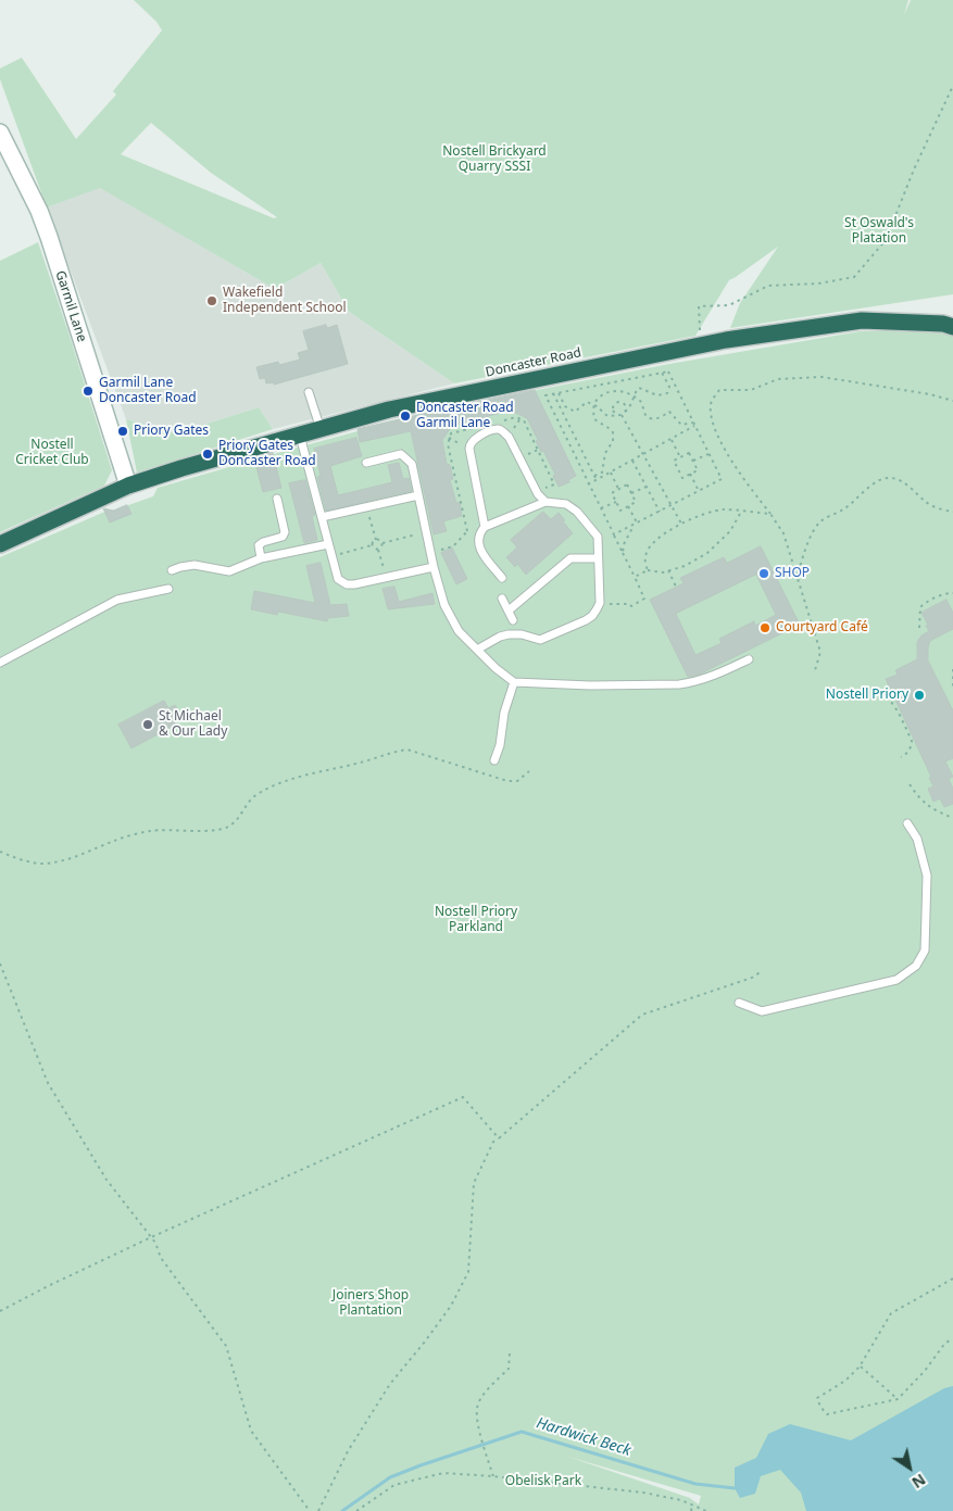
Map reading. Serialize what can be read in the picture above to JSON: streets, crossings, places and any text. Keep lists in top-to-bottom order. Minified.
{"streets":{"highway":["Doncaster Road"],"main road":["Garmil Lane"]},"crossings":[["Garmil Lane","Doncaster Road"]],"water":["Hardwick Beck"],"parks":["Nostell Brickyard Quarry SSSI","St Oswald's Platation","Nostell Cricket Club","Nostell Priory Parkland","Joiners Shop Plantation","Obelisk Park"],"places":["Wakefield Independent School","Garmil Lane Doncaster Road","Doncaster Road Garmil Lane","Priory Gates","Priory Gates Doncaster Road","SHOP","Courtyard Café","Nostell Priory","St Michael & Our Lady"],"north":"bottom right"}
